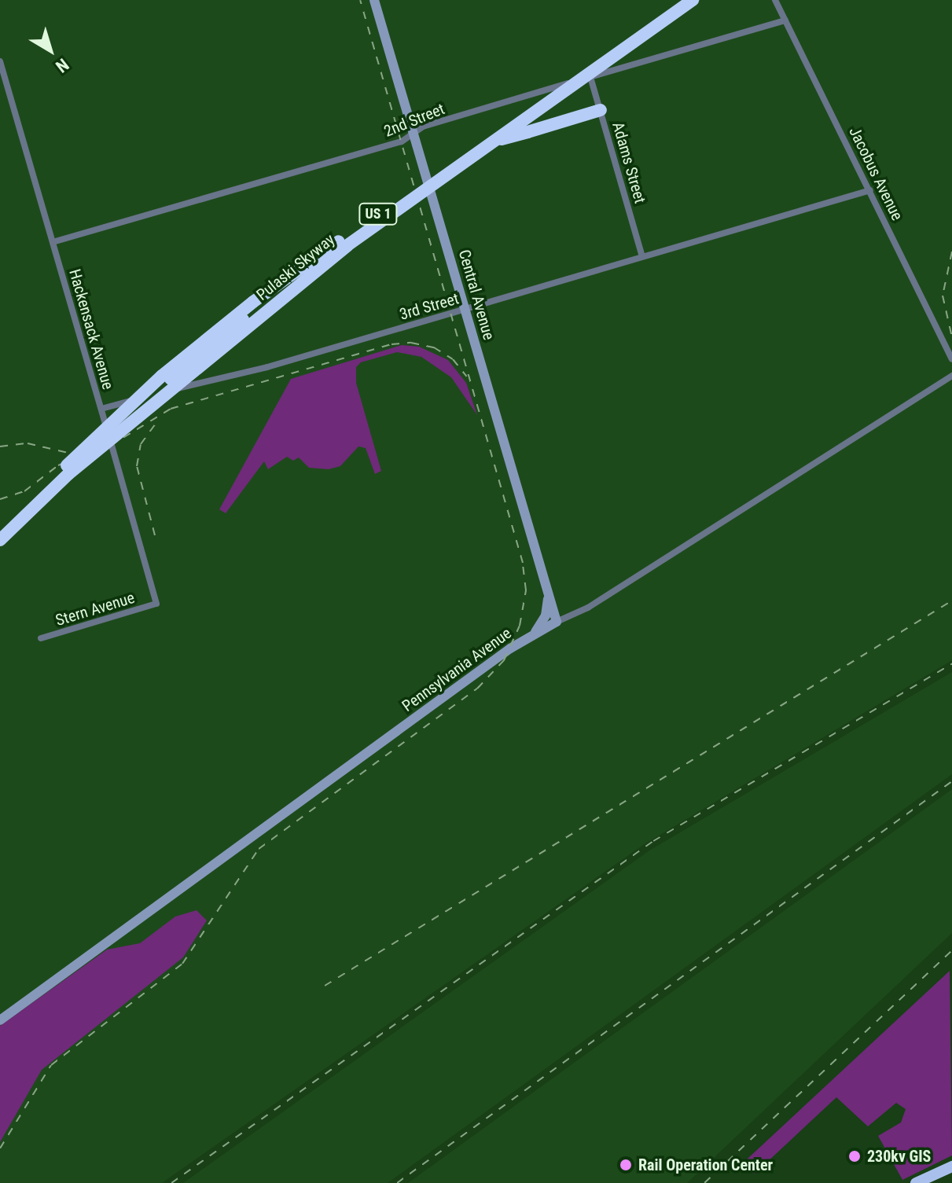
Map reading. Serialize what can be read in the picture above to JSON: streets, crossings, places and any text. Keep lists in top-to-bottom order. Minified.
{"streets":{"highway":["US 1","Pulaski Skyway"],"main road":["Central Avenue","Pennsylvania Avenue"],"street":["2nd Street","Adams Street","Jacobus Avenue","3rd Street","Hackensack Avenue","Stern Avenue"]},"crossings":[["2nd Street","Adams Street"],["2nd Street","Jacobus Avenue"],["2nd Street","Central Avenue"],["2nd Street","Hackensack Avenue"],["Adams Street","3rd Street"],["Jacobus Avenue","3rd Street"],["Central Avenue","3rd Street"],["Central Avenue","Pennsylvania Avenue"],["3rd Street","Hackensack Avenue"],["Hackensack Avenue","Stern Avenue"]],"places":["230kv GIS","Rail Operation Center"],"north":"bottom right"}
